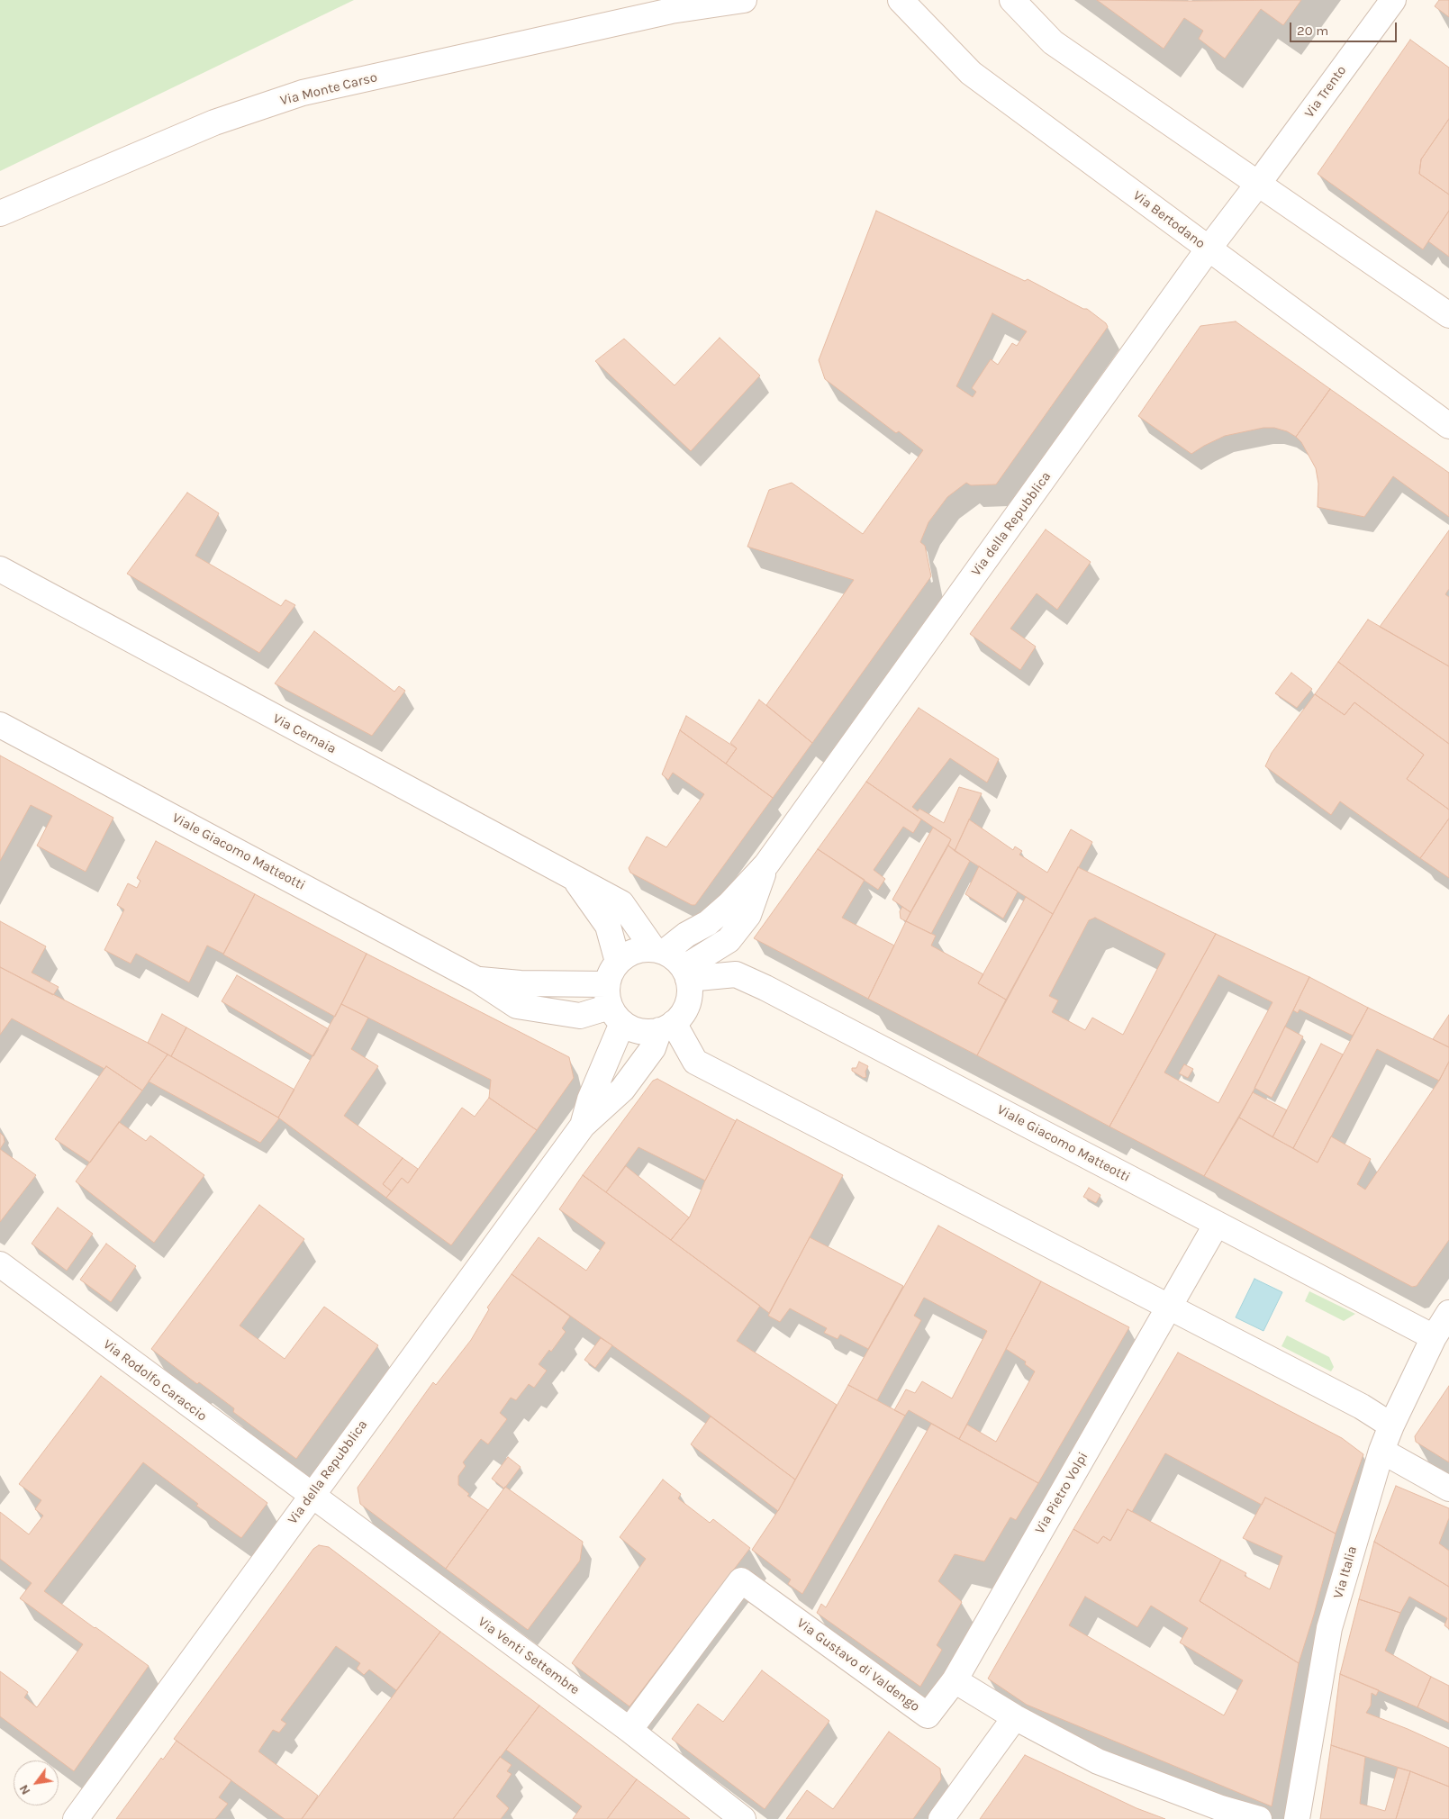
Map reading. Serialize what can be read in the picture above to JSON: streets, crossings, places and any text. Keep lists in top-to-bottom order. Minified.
{"streets":{"street":["Via Monte Carso","Via Trento","Via Bertodano","Via della Repubblica","Via Cernaia","Viale Giacomo Matteotti","Via Rodolfo Caraccio","Via Pietro Volpi","Via Italia","Via Venti Settembre","Via Gustavo di Valdengo"]},"crossings":[["Via Trento","Via della Repubblica"],["Via Bertodano","Via della Repubblica"],["Via della Repubblica","Via Cernaia"],["Via della Repubblica","Viale Giacomo Matteotti"],["Via della Repubblica","Via Rodolfo Caraccio"],["Via della Repubblica","Via Venti Settembre"],["Via Cernaia","Viale Giacomo Matteotti"],["Viale Giacomo Matteotti","Via Pietro Volpi"],["Viale Giacomo Matteotti","Via Italia"],["Via Rodolfo Caraccio","Via Venti Settembre"],["Via Pietro Volpi","Via Gustavo di Valdengo"],["Via Venti Settembre","Via Gustavo di Valdengo"]],"scale_bar":"20 m","north":"bottom left"}
